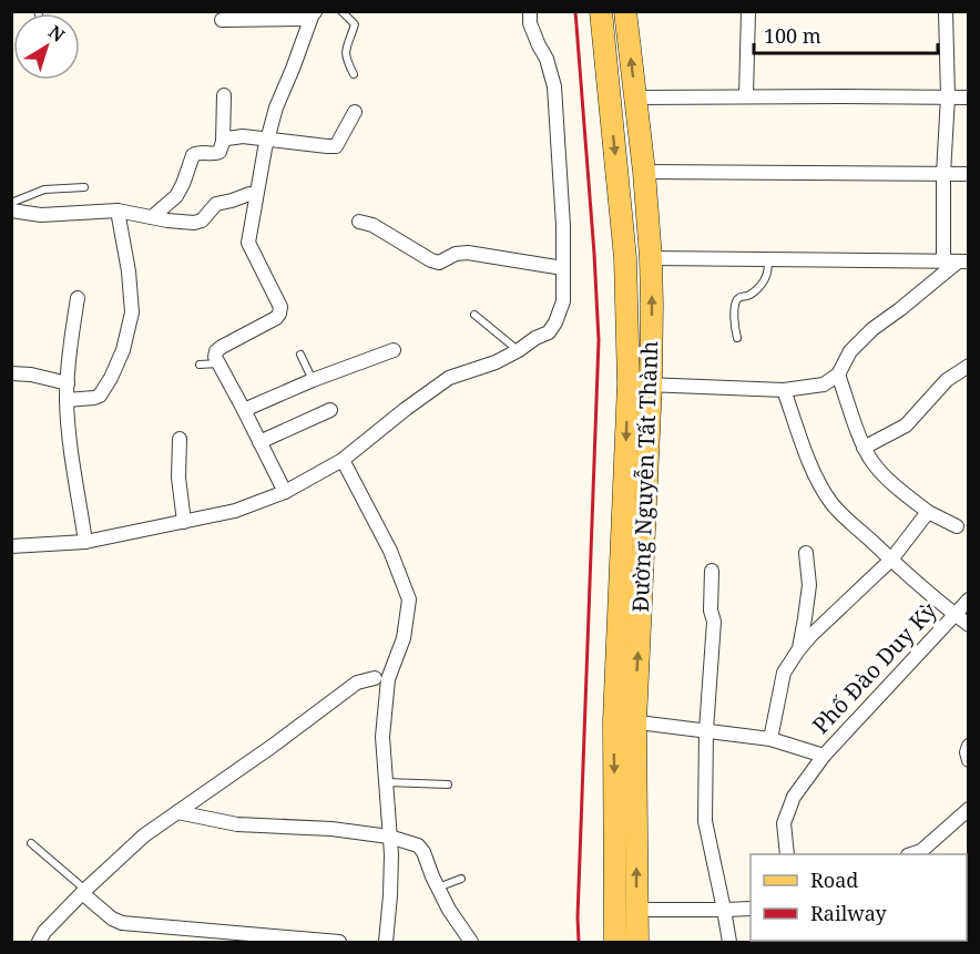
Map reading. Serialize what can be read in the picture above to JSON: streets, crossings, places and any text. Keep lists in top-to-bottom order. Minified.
{"streets":{"main road":["Đường Nguyễn Tất Thành"],"street":["Phố Đào Duy Kỳ"]},"crossings":[["Đường Nguyễn Tất Thành","Phố Đào Duy Kỳ"]],"legend":["Road","Railway"],"scale_bar":"100 m","north":"top right"}
